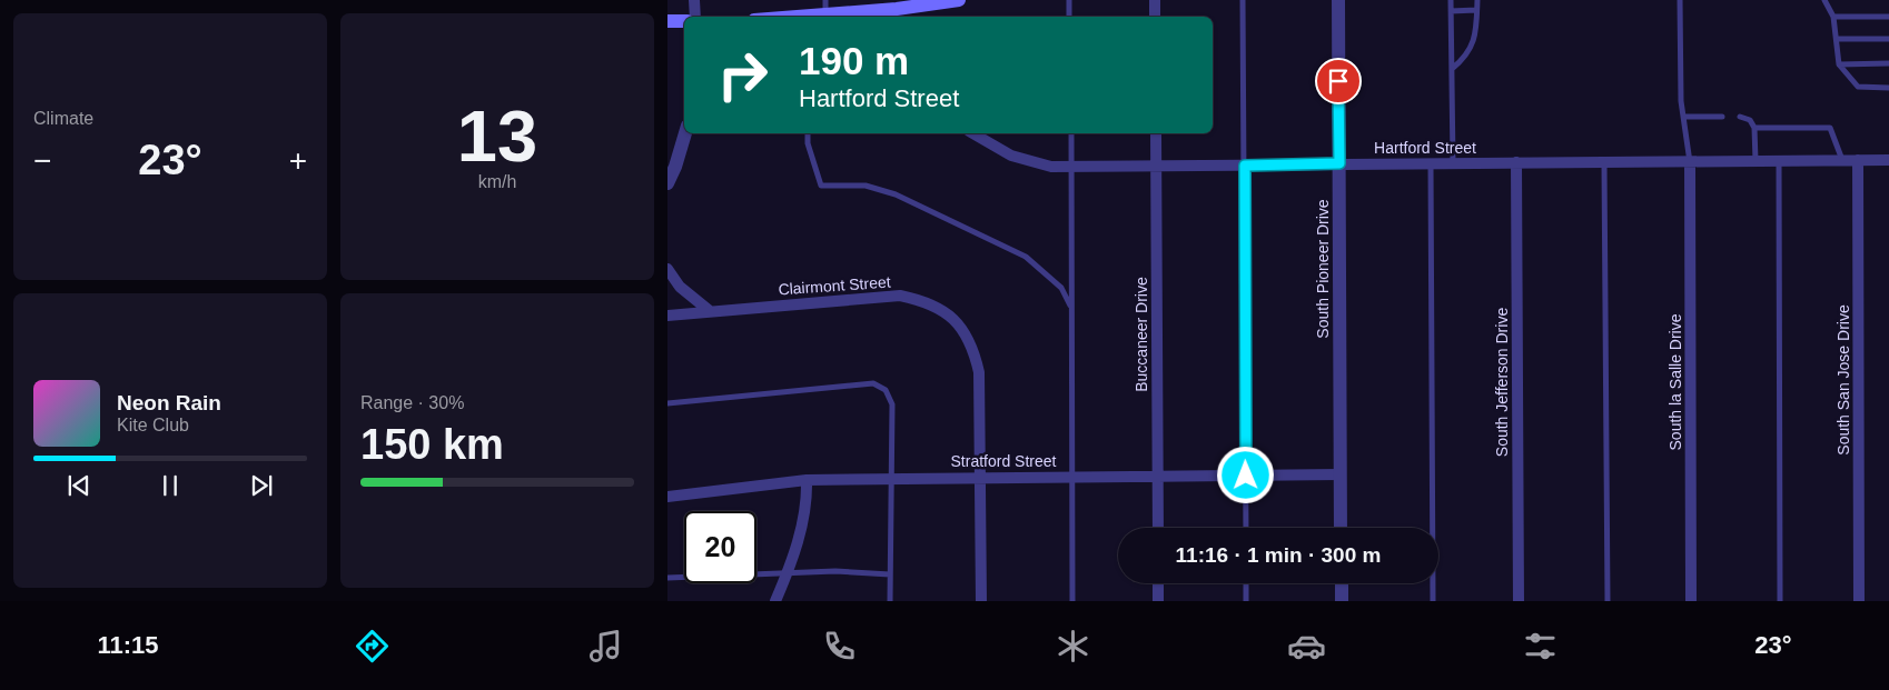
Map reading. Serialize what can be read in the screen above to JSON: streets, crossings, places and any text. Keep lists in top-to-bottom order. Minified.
{"streets":{"street":["Hartford Street","South Pioneer Drive","Clairmont Street","Buccaneer Drive","South San Jose Drive","South Jefferson Drive","South la Salle Drive","Stratford Street"]},"crossings":[["Hartford Street","South Pioneer Drive"],["Hartford Street","Buccaneer Drive"],["Hartford Street","South San Jose Drive"],["Hartford Street","South Jefferson Drive"],["Hartford Street","South la Salle Drive"],["South Pioneer Drive","Stratford Street"],["Clairmont Street","Stratford Street"],["Buccaneer Drive","Stratford Street"]],"page":{"tile":["Climate",["13","km/h"],["Range · 30%","150 km"]],"turn":["190 m","Hartford Street"],"heat":["−","23°","+"],"song":["Neon Rain","Kite Club"],"limit":"20","trip":"11:16 · 1 min · 300 m","tabs":["11:15","23°"]}}
